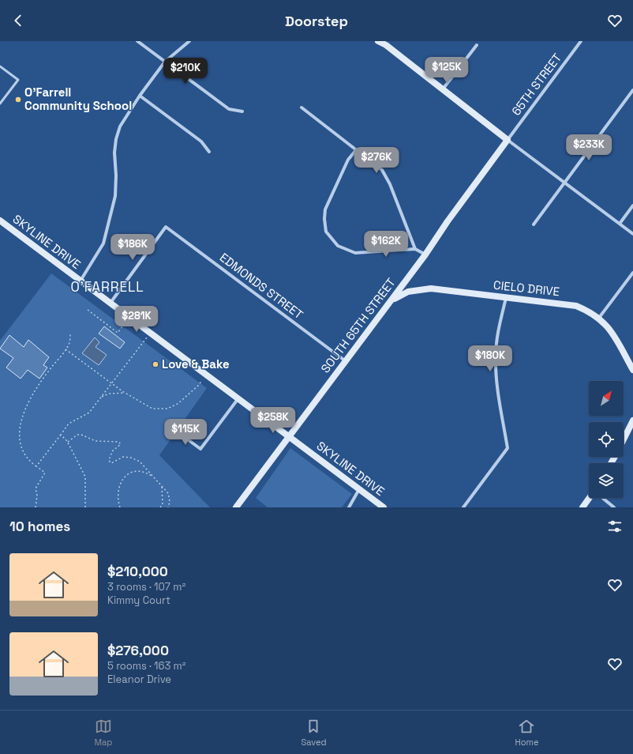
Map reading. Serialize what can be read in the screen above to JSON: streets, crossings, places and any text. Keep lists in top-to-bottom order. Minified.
{"streets":{"street":["65TH STREET","SKYLINE DRIVE","EDMONDS STREET","CIELO DRIVE","SOUTH 65TH STREET"]},"crossings":[["65TH STREET","SOUTH 65TH STREET"],["SKYLINE DRIVE","EDMONDS STREET"],["SKYLINE DRIVE","SOUTH 65TH STREET"],["EDMONDS STREET","SOUTH 65TH STREET"],["CIELO DRIVE","SOUTH 65TH STREET"]],"districts":["O'FARRELL"],"places":["O'Farrell Community School","Love & Bake"],"north":"top right","page":{"header":"Doorstep","price":["$125K","$210K","$233K","$276K","$162K","$186K","$281K","$180K","$258K","$115K"],"heading":"10 homes","list":[{"name":"$210,000","note":"3 rooms · 107 m² · Kimmy Court"},{"name":"$276,000","note":"5 rooms · 163 m² · Eleanor Drive"}],"tabs":["Map","Saved","Home"]}}
